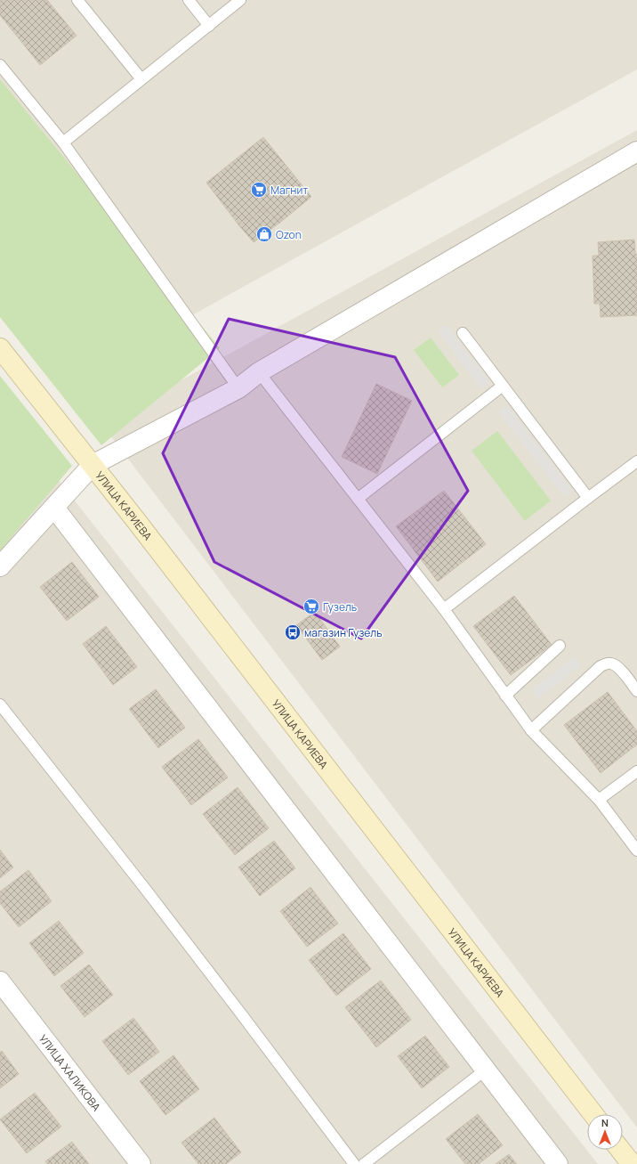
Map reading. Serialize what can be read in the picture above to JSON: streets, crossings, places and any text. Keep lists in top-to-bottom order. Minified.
{"streets":{"main road":["УЛИЦА КАРИЕВА"],"street":["УЛИЦА ХАЛИКОВА"]},"places":{"supermarket":["Магнит","Гузель"],"shop":["Ozon"],"bus stop":["магазин Гузель"]},"north":"top"}
